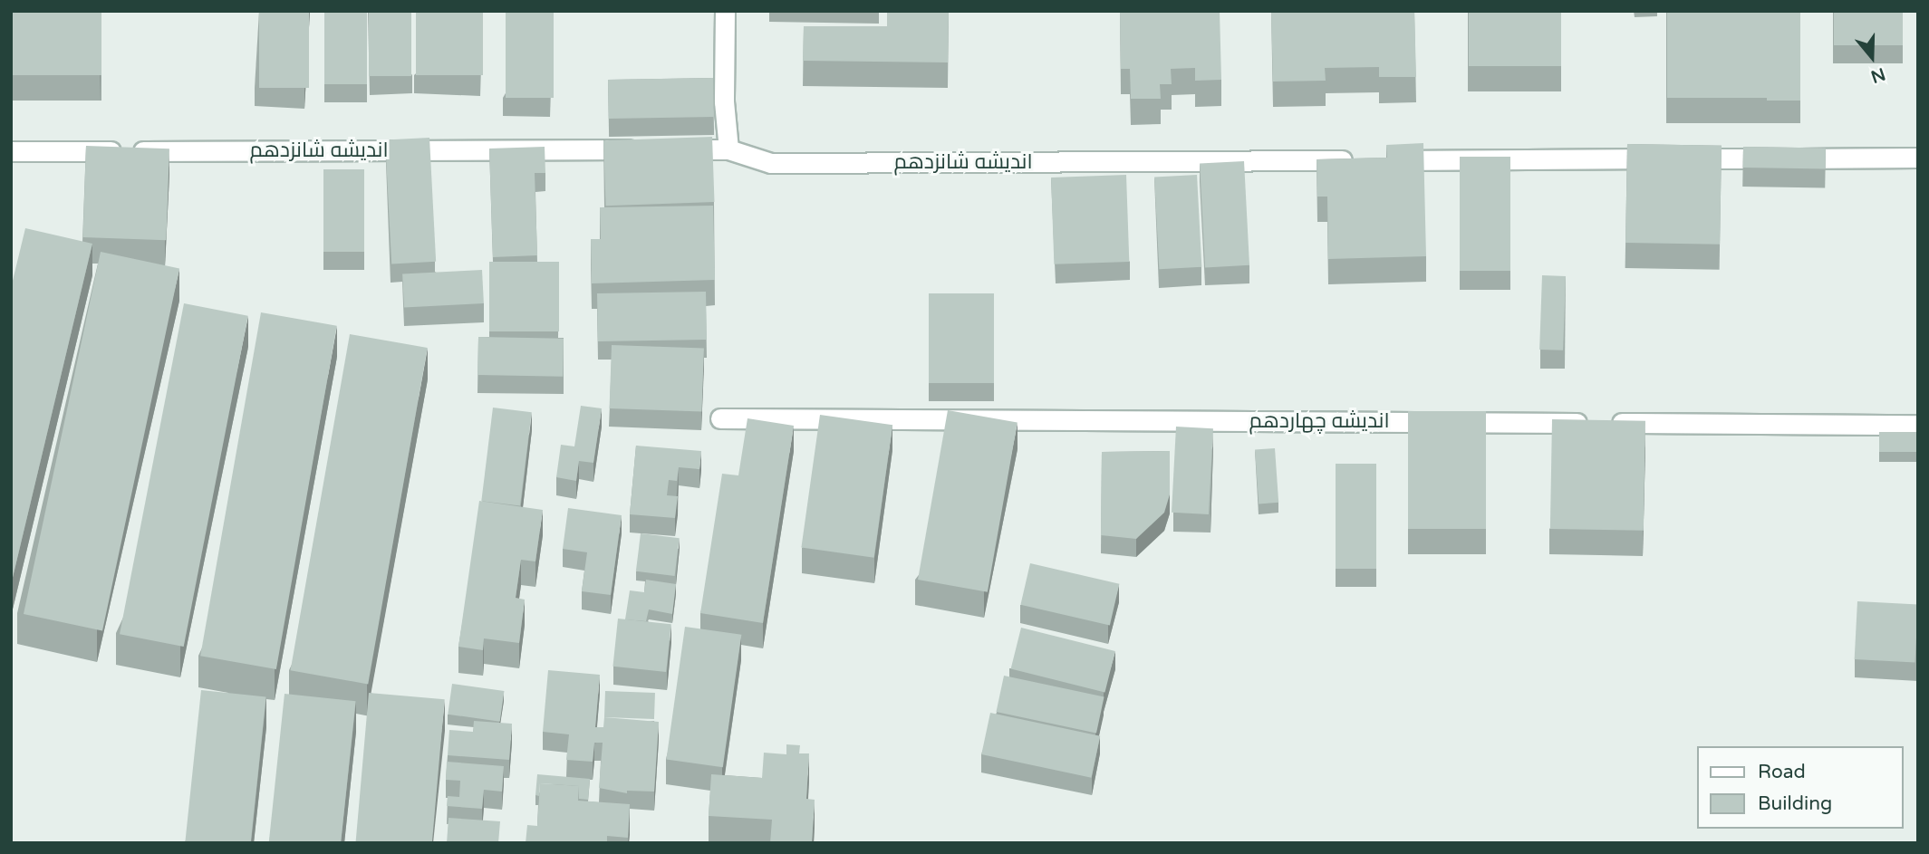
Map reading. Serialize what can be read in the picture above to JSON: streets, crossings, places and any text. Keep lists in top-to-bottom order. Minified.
{"streets":{"street":["اندیشه شانزدهم","اندیشه چهاردهم"]},"legend":["Road","Building"],"north":"bottom"}
